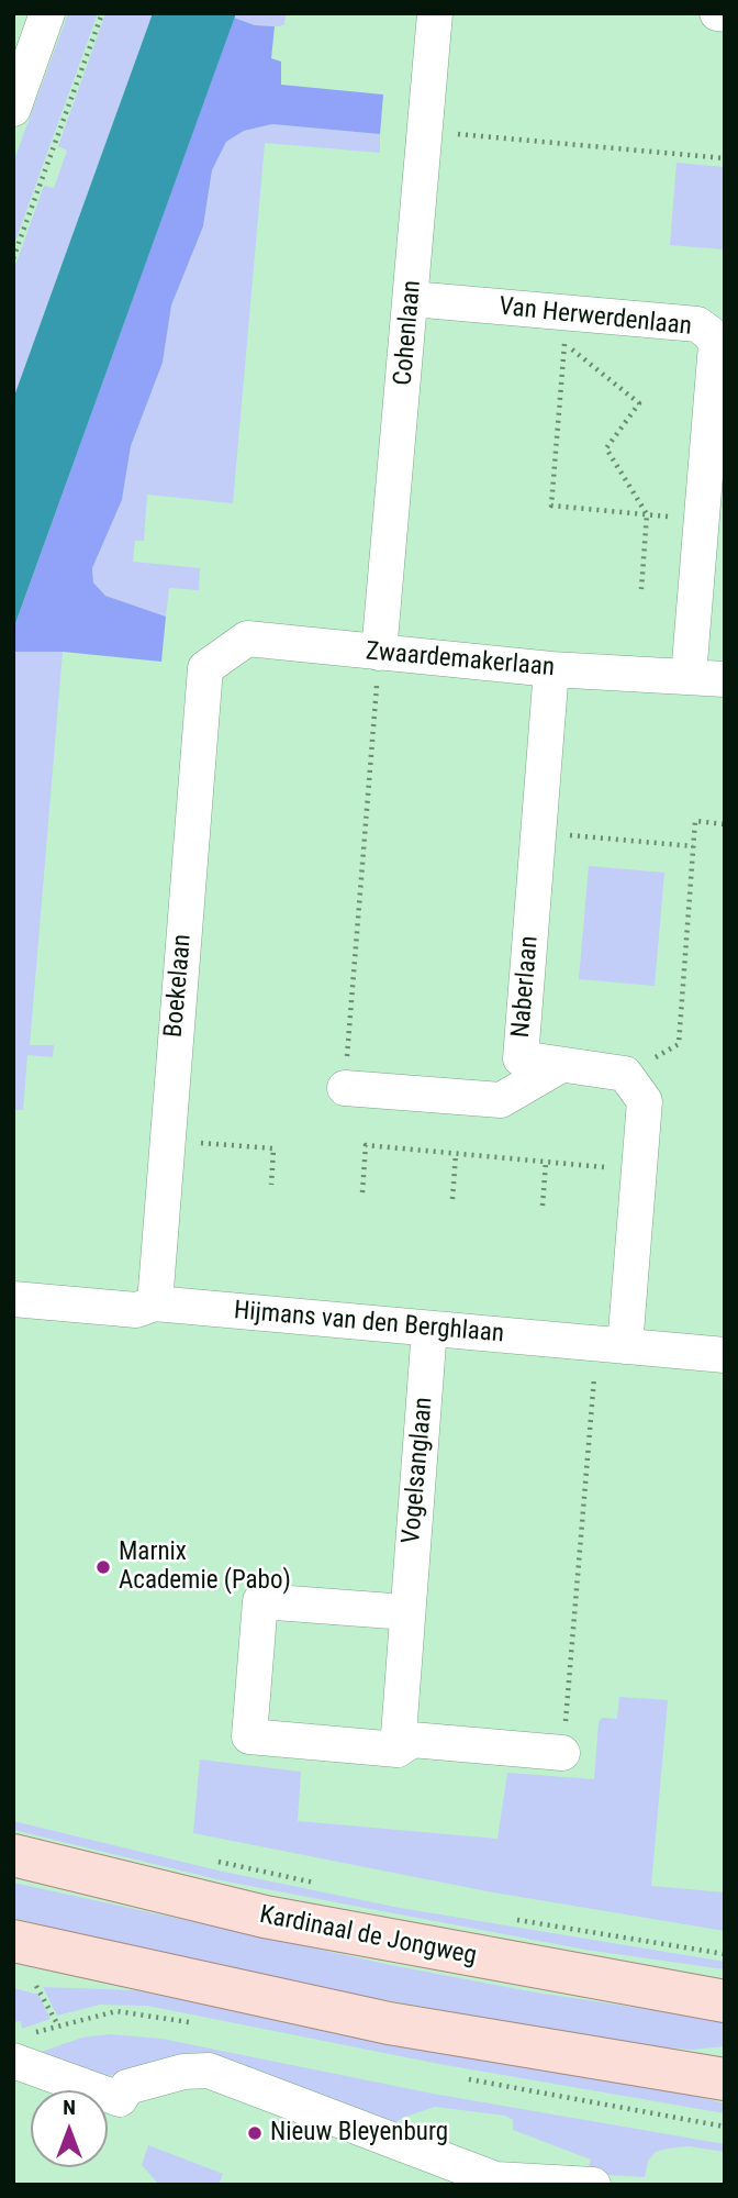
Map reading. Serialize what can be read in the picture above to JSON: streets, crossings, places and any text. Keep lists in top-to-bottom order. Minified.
{"streets":{"main road":["Kardinaal de Jongweg"],"street":["Van Herwerdenlaan","Cohenlaan","Zwaardemakerlaan","Boekelaan","Naberlaan","Hijmans van den Berghlaan","Vogelsanglaan"]},"crossings":[["Van Herwerdenlaan","Cohenlaan"],["Van Herwerdenlaan","Zwaardemakerlaan"],["Cohenlaan","Zwaardemakerlaan"],["Zwaardemakerlaan","Boekelaan"],["Zwaardemakerlaan","Naberlaan"],["Boekelaan","Hijmans van den Berghlaan"],["Hijmans van den Berghlaan","Vogelsanglaan"]],"places":["Marnix Academie (Pabo)","Nieuw Bleyenburg"],"north":"top"}
